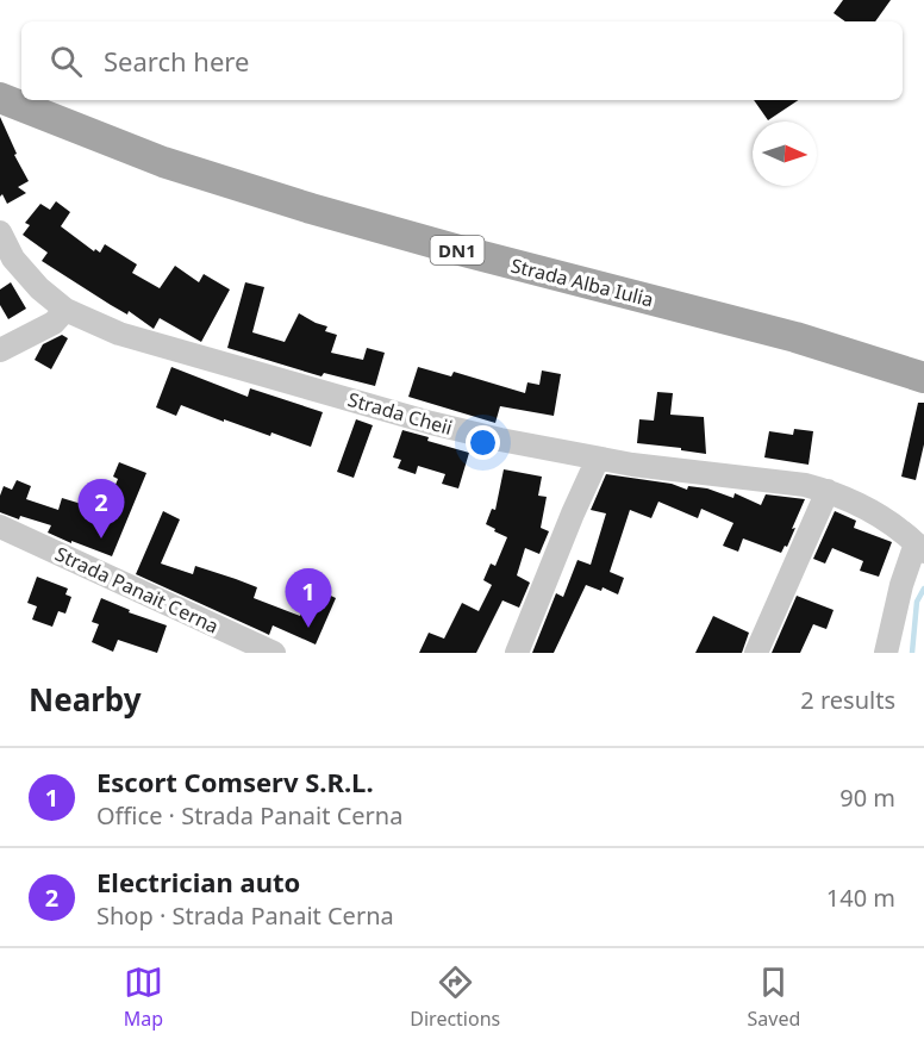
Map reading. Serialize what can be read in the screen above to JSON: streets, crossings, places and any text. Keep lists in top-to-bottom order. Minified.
{"streets":{"main road":["DN1","Strada Alba Iulia"],"street":["Strada Cheii","Strada Panait Cerna"]},"north":"right","page":{"search":"Search here","pins":["2","1"],"heading":["Nearby","2 results"],"list":[{"mark":"1","name":"Escort Comserv S.R.L.","note":"Office · Strada Panait Cerna","value":"90 m"},{"mark":"2","name":"Electrician auto","note":"Shop · Strada Panait Cerna","value":"140 m"}],"nav":["Map","Directions","Saved"]}}
